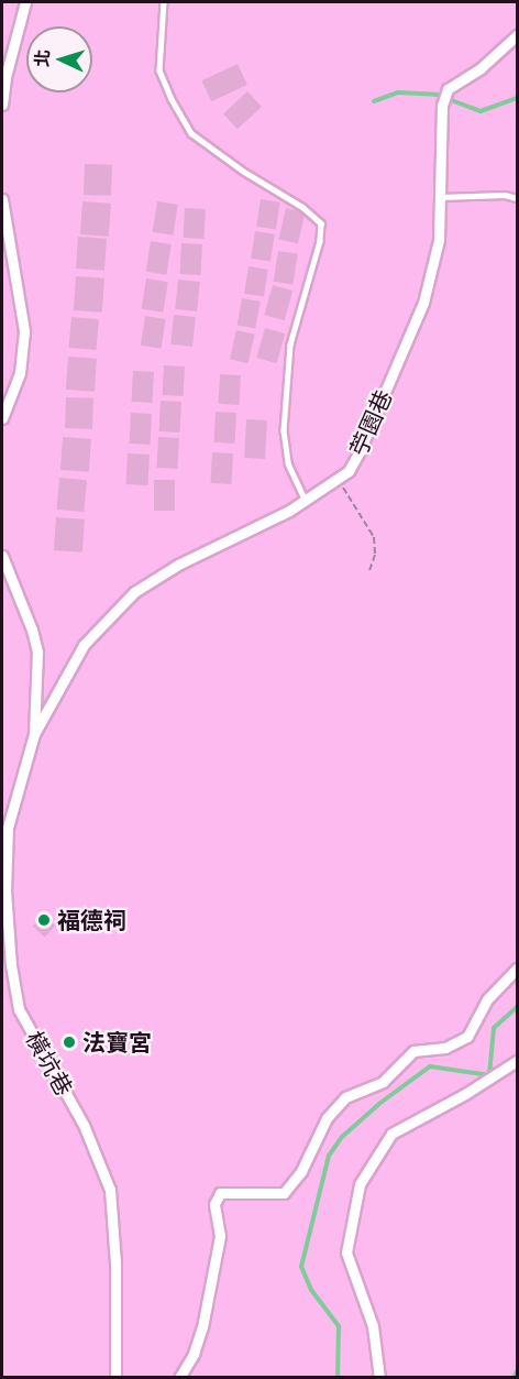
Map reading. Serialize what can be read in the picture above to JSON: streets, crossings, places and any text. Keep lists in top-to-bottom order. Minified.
{"streets":{"street":["苧園巷","橫坑巷"]},"crossings":[["苧園巷","橫坑巷"]],"places":["福德祠","法寶宮"],"north":"left"}
